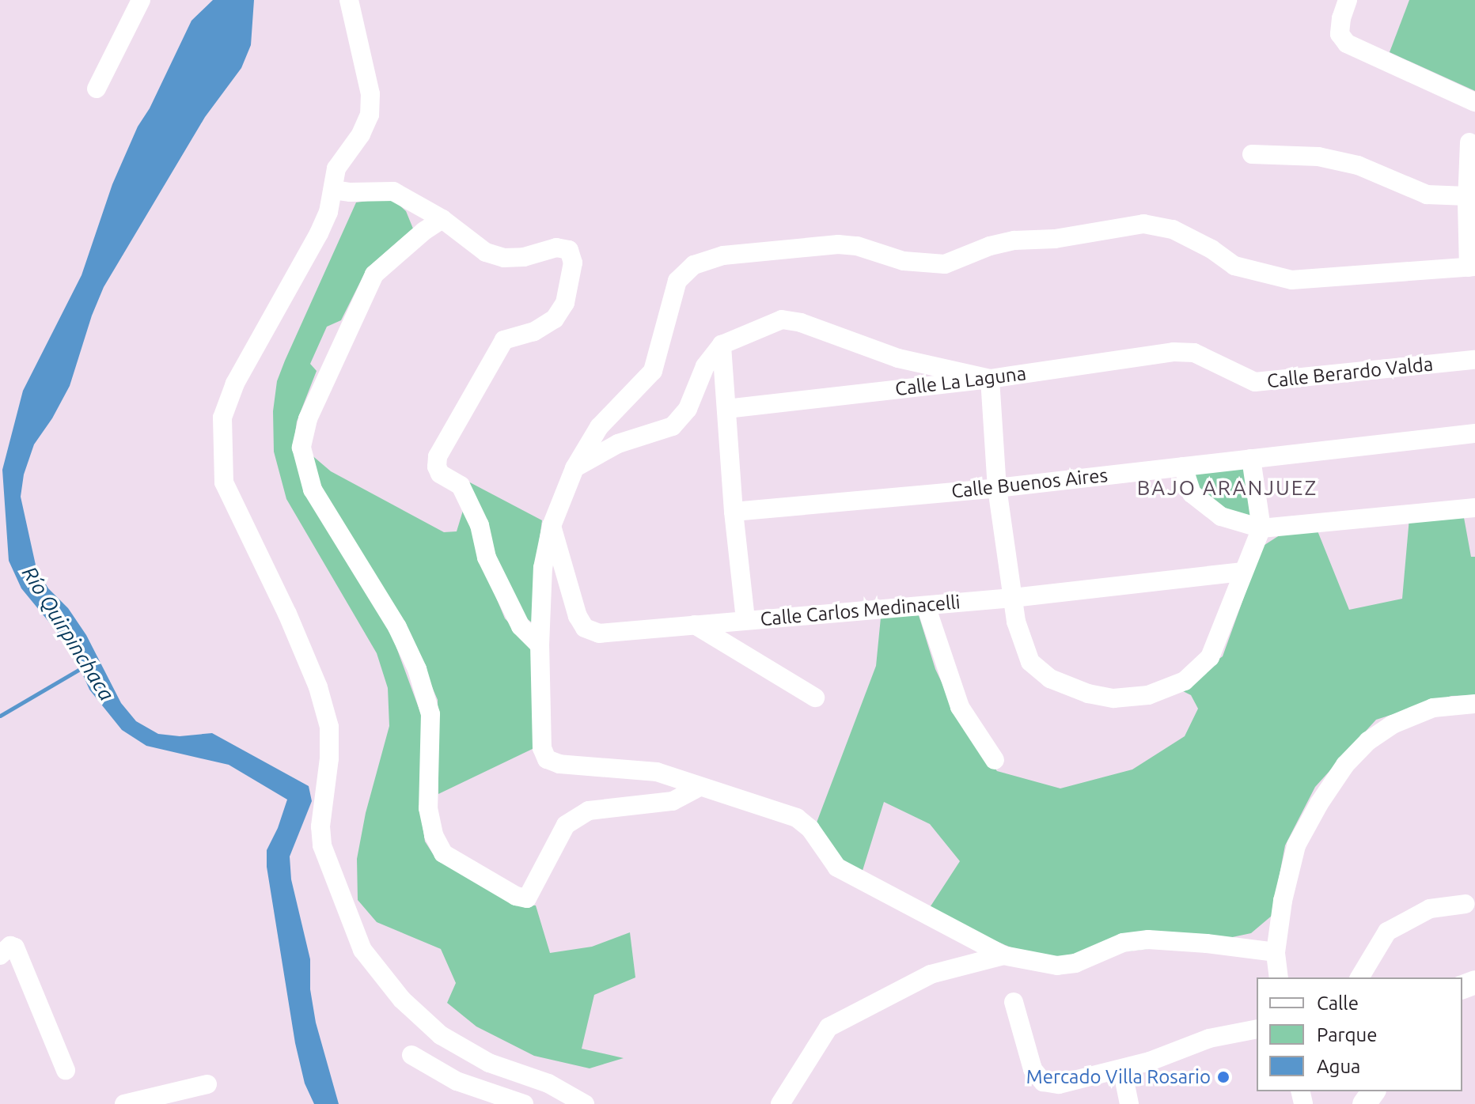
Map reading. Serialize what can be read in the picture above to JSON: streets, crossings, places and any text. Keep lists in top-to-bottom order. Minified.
{"streets":{"street":["Calle Berardo Valda","Calle La Laguna","Calle Buenos Aires","Calle Carlos Medinacelli"]},"crossings":[["Calle Berardo Valda","Calle La Laguna"]],"districts":["BAJO ARANJUEZ"],"water":["Río Quirpinchaca"],"places":["Mercado Villa Rosario"],"legend":["Calle","Parque","Agua"]}
